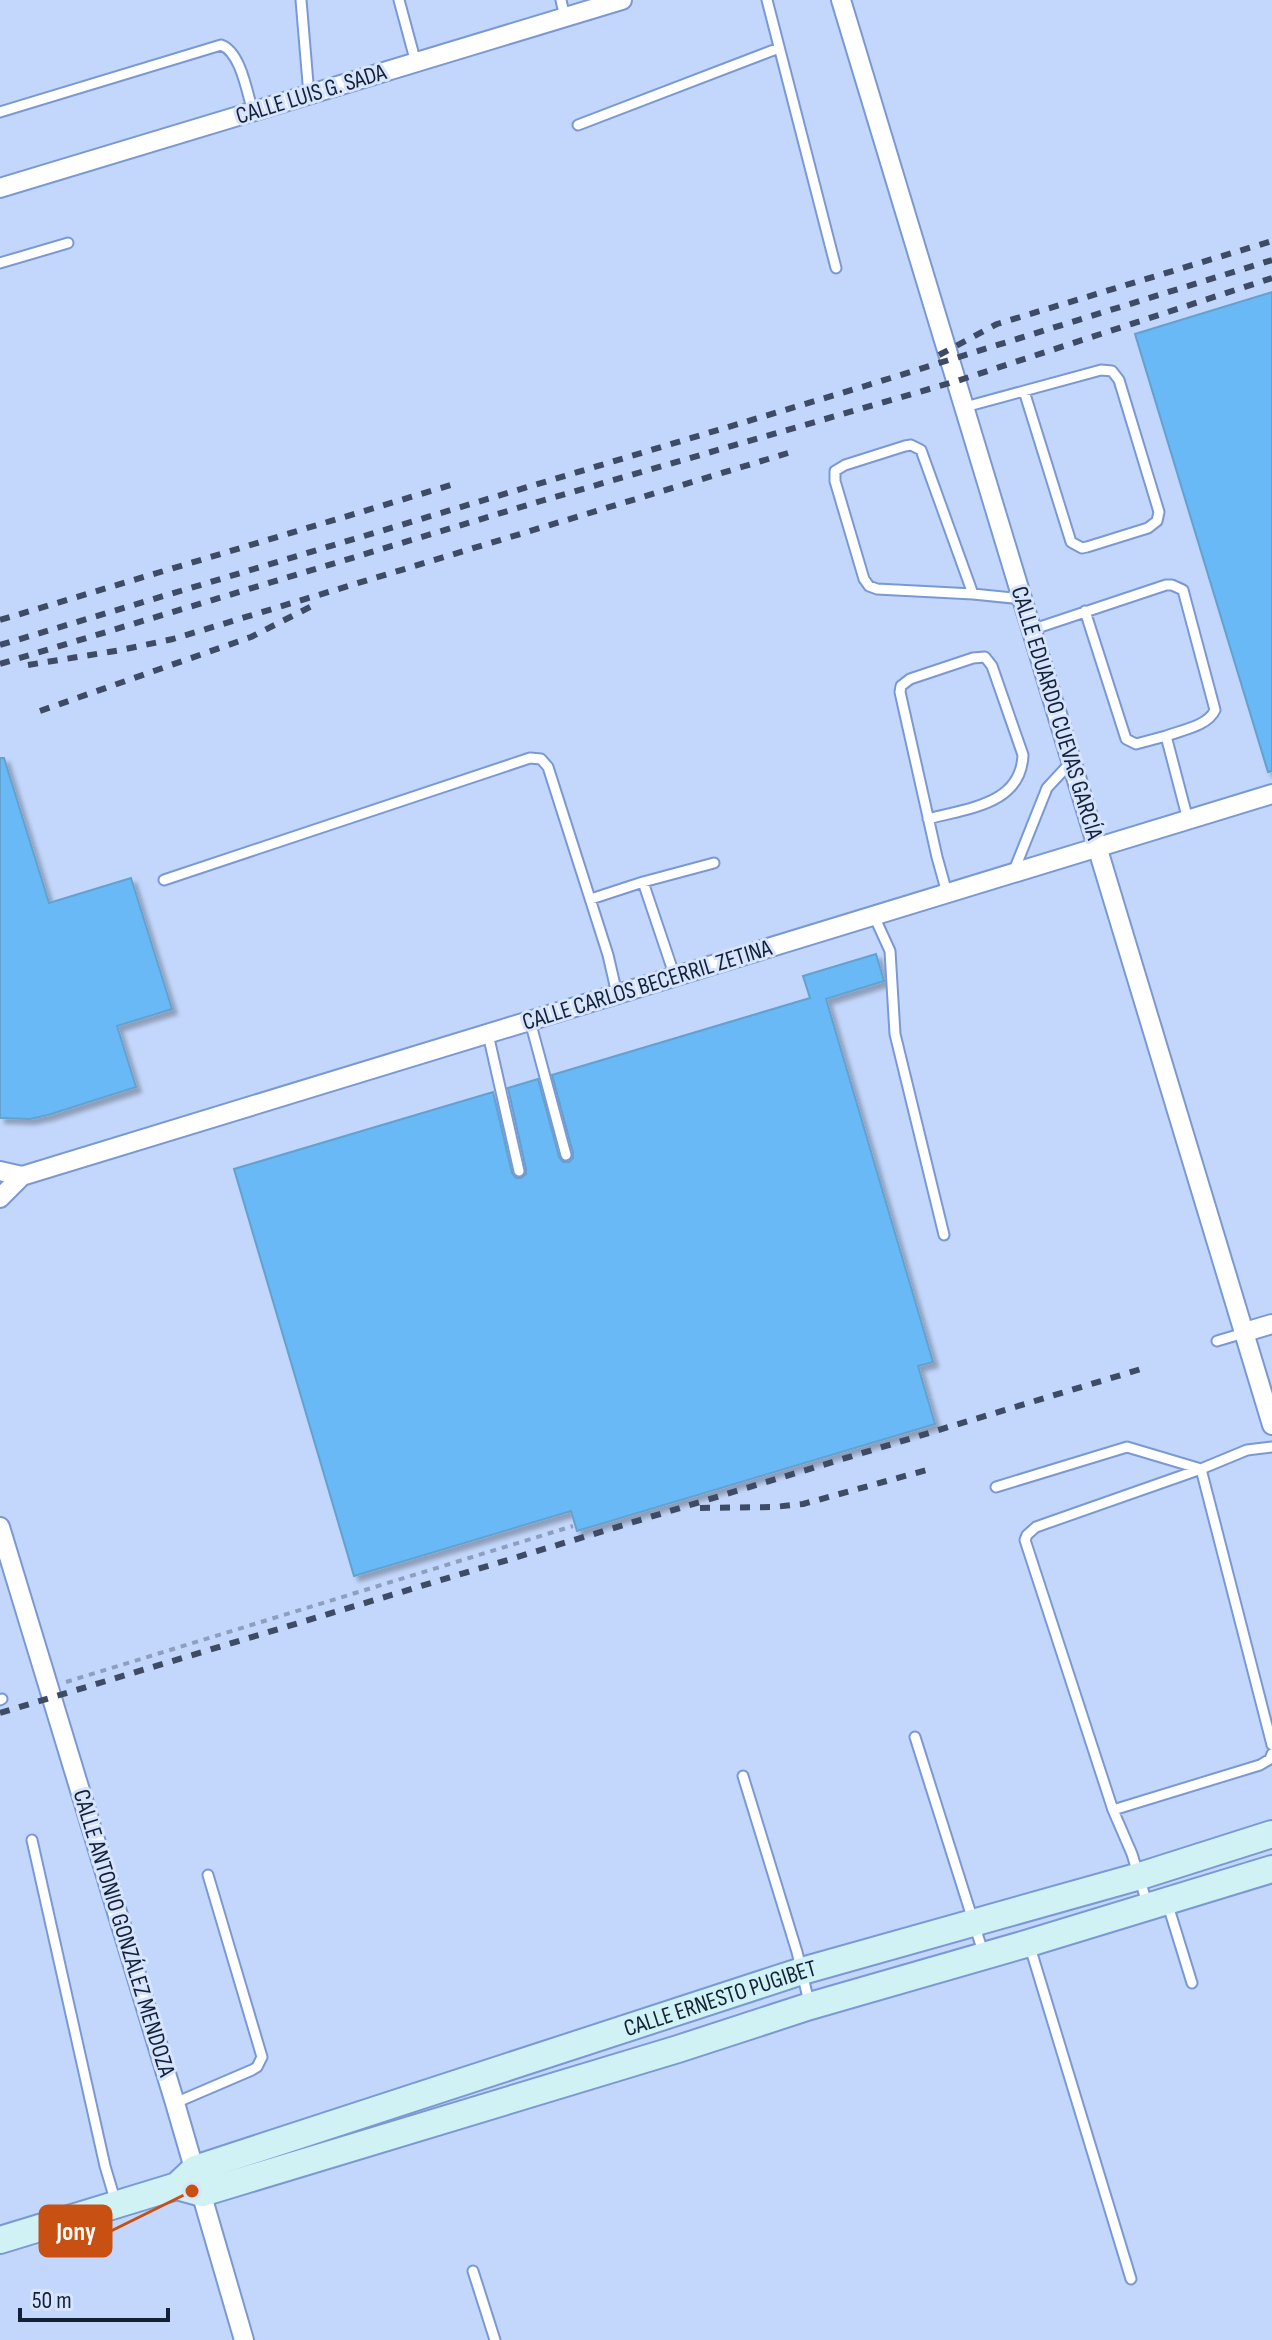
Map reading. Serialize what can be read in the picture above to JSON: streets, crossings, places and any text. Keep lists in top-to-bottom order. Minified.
{"streets":{"street":["CALLE LUIS G. SADA","CALLE EDUARDO CUEVAS GARCÍA","CALLE CARLOS BECERRIL ZETINA","CALLE ANTONIO GONZÁLEZ MENDOZA","CALLE ERNESTO PUGIBET"]},"crossings":[["CALLE EDUARDO CUEVAS GARCÍA","CALLE CARLOS BECERRIL ZETINA"],["CALLE ANTONIO GONZÁLEZ MENDOZA","CALLE ERNESTO PUGIBET"]],"places":["Jony"],"scale_bar":"50 m"}
